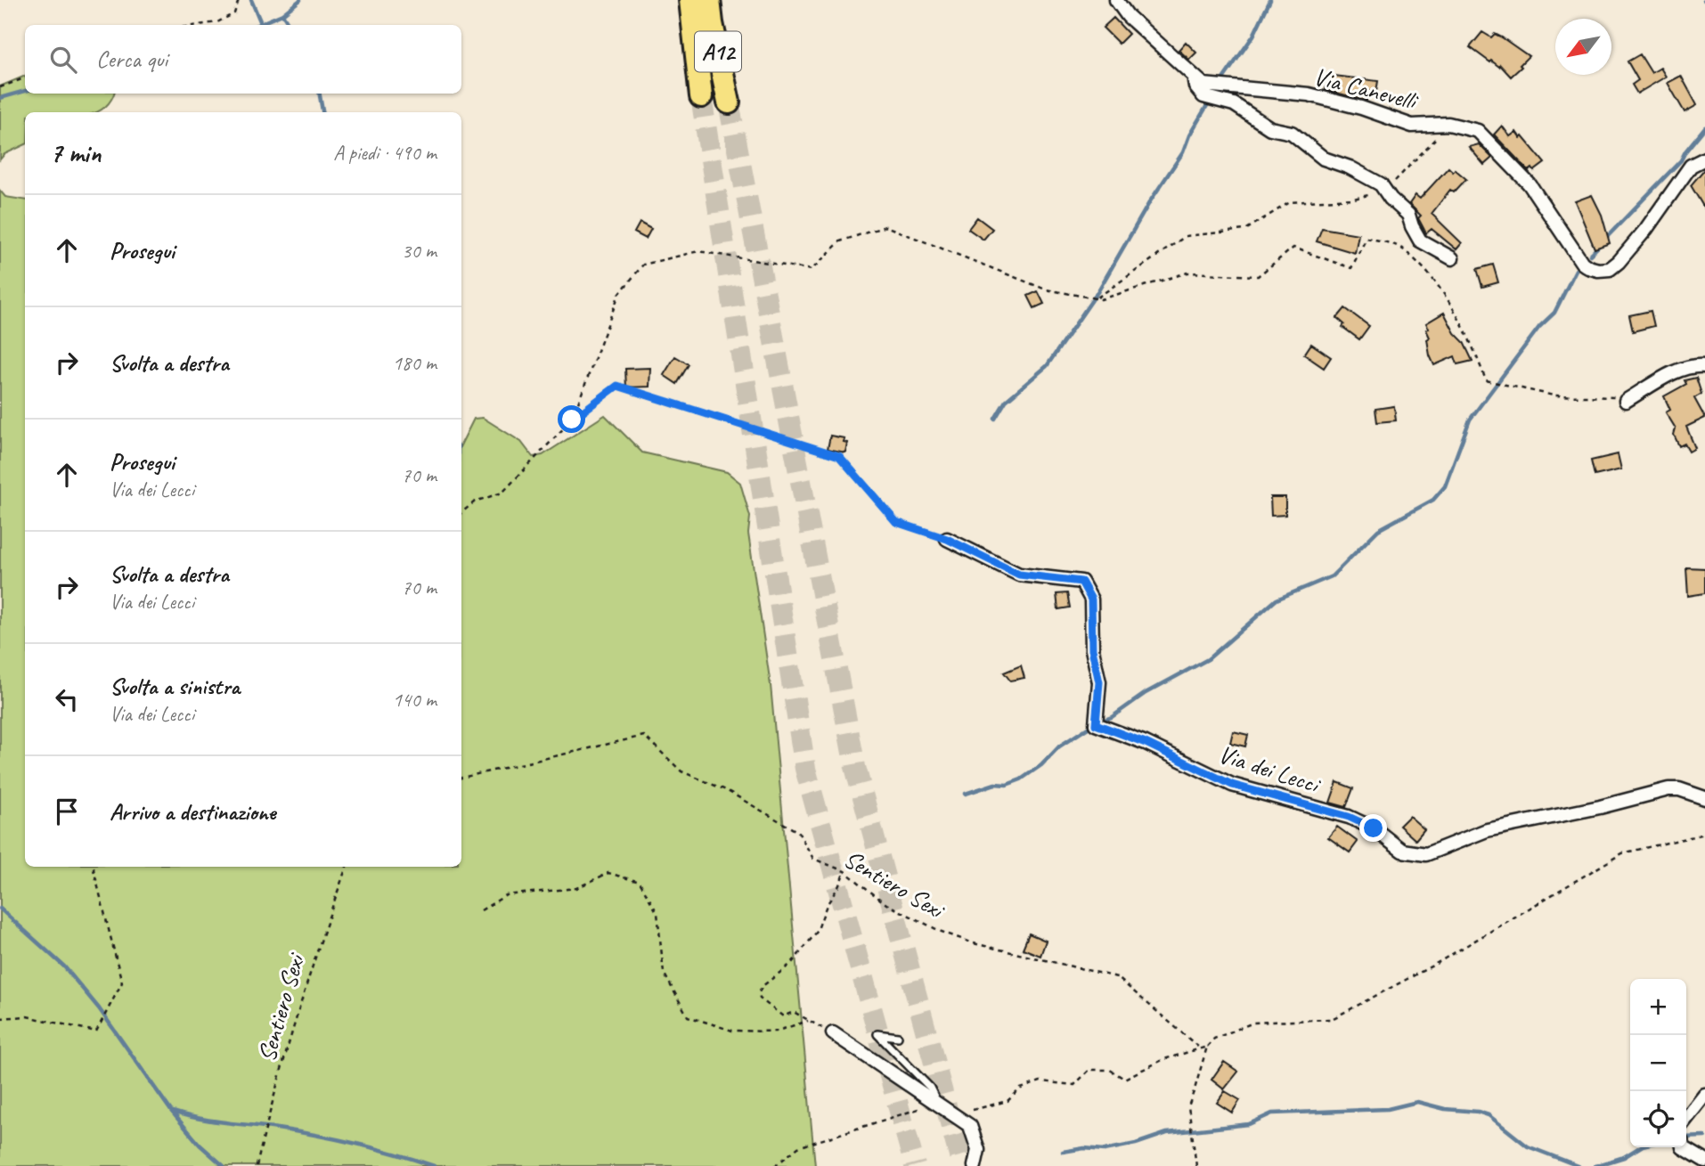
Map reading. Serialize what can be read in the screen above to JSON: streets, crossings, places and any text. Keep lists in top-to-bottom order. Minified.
{"streets":{"highway":["A12"],"street":["Via Canevelli","Via dei Lecci"],"path":["Sentiero Sexi"]},"north":"bottom left","page":{"search":"Cerca qui","heading":["7 min","A piedi · 490 m"],"list":[["Prosegui","30 m"],["Svolta a destra","180 m"],["Prosegui","Via dei Lecci","70 m"],["Svolta a destra","Via dei Lecci","70 m"],["Svolta a sinistra","Via dei Lecci","140 m"],"Arrivo a destinazione"],"map_buttons":["+","−"]}}
